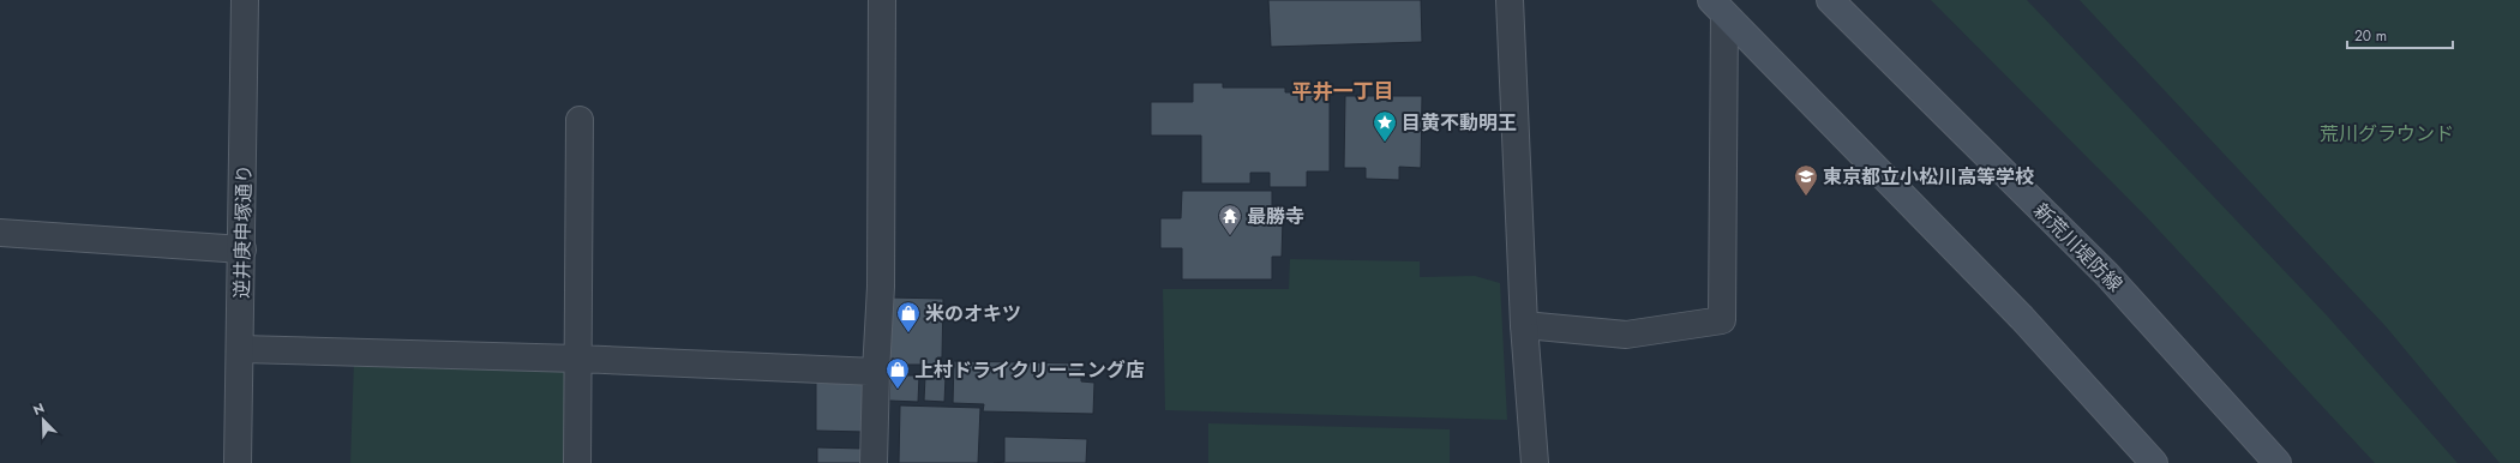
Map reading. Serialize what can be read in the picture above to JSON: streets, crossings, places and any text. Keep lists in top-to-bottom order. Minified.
{"streets":{"main road":["新荒川堤防線"],"street":["逆井庚申塚通り"]},"districts":["平井一丁目"],"parks":["荒川グラウンド"],"places":{"place":["目黄不動明王"],"school or university":["東京都立小松川高等学校"],"temple":["最勝寺"],"shop":["米のオキツ","上村ドライクリーニング店"]},"scale_bar":"20 m","north":"top left"}
